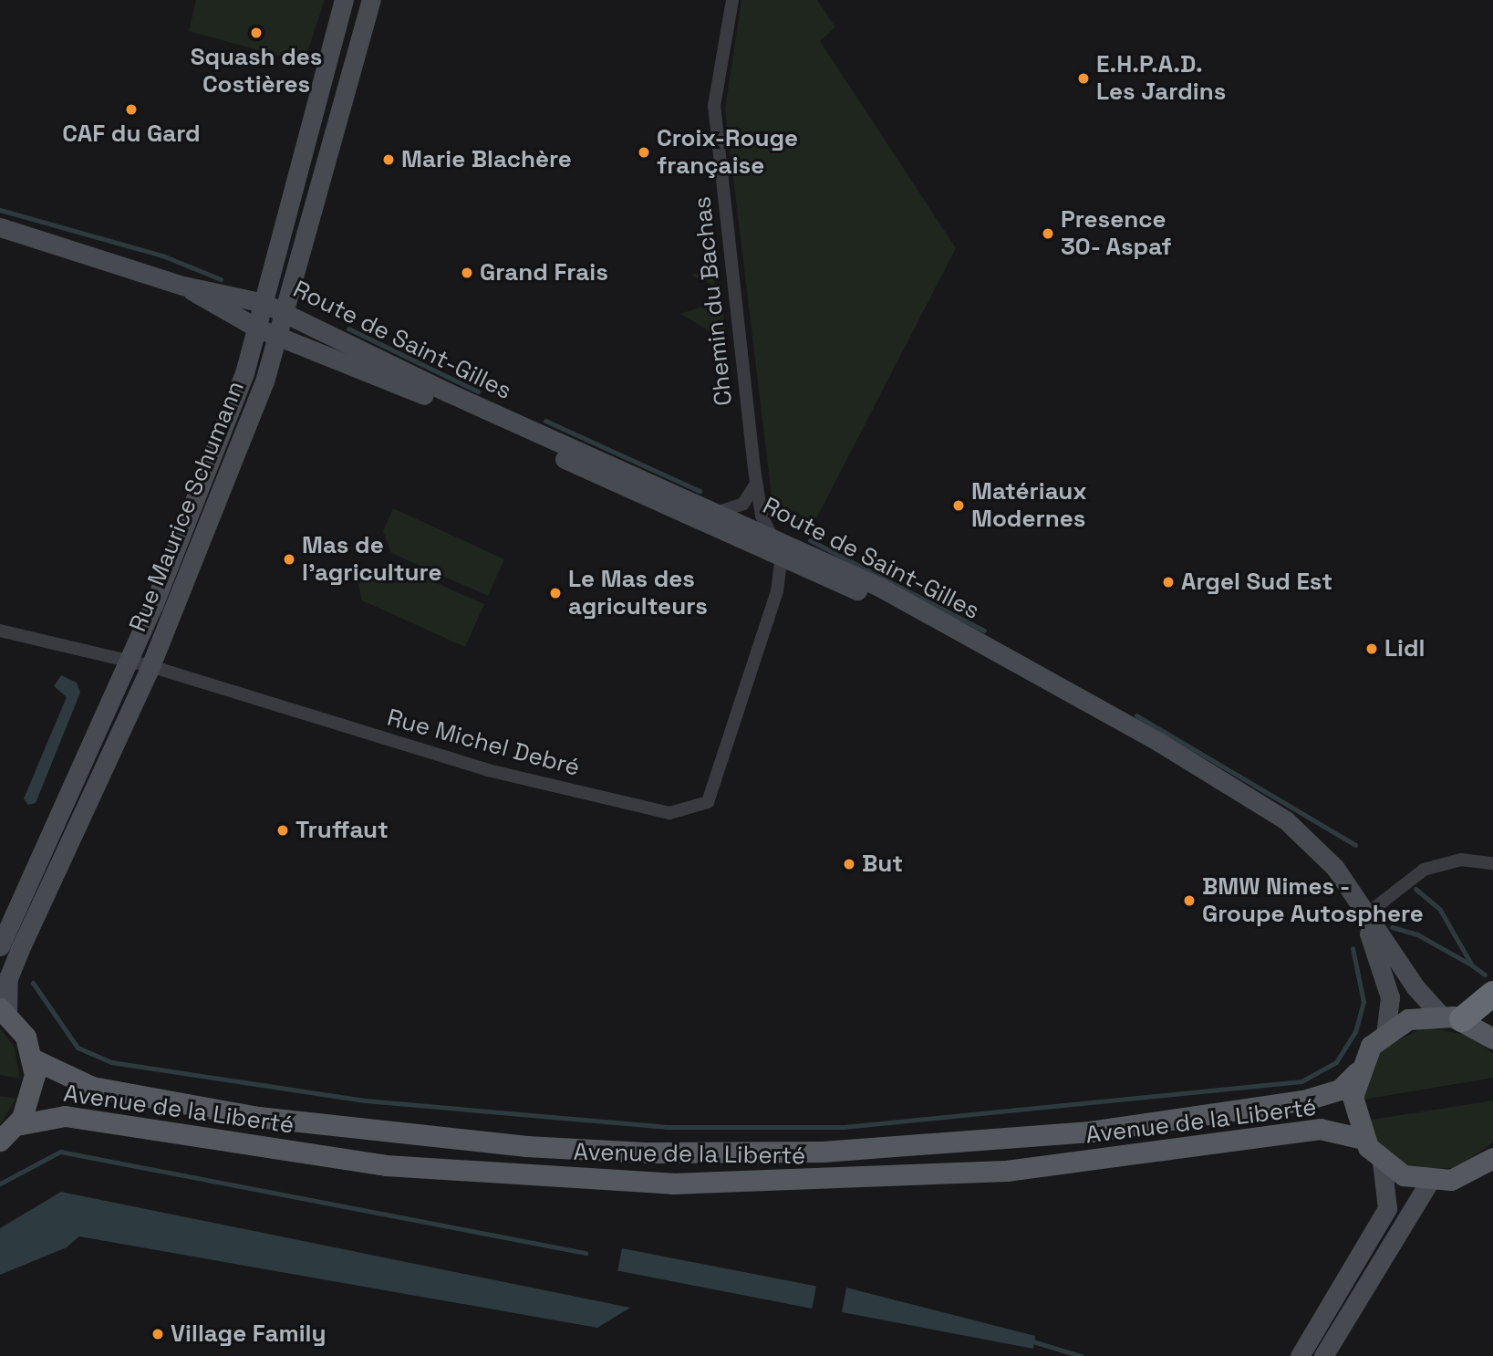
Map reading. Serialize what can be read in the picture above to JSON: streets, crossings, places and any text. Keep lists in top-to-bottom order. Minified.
{"streets":{"main road":["Route de Saint-Gilles","Rue Maurice Schumann","Avenue de la Liberté"],"street":["Chemin du Bachas","Rue Michel Debré"]},"crossings":[["Chemin du Bachas","Route de Saint-Gilles"],["Chemin du Bachas","Rue Michel Debré"],["Route de Saint-Gilles","Rue Maurice Schumann"],["Route de Saint-Gilles","Rue Michel Debré"],["Rue Maurice Schumann","Rue Michel Debré"]],"places":["Squash des Costières","E.H.P.A.D. Les Jardins","CAF du Gard","Croix-Rouge française","Marie Blachère","Presence 30- Aspaf","Grand Frais","Matériaux Modernes","Mas de l'agriculture","Argel Sud Est","Le Mas des agriculteurs","Lidl","Truffaut","But","BMW Nimes - Groupe Autosphere","Village Family"]}
